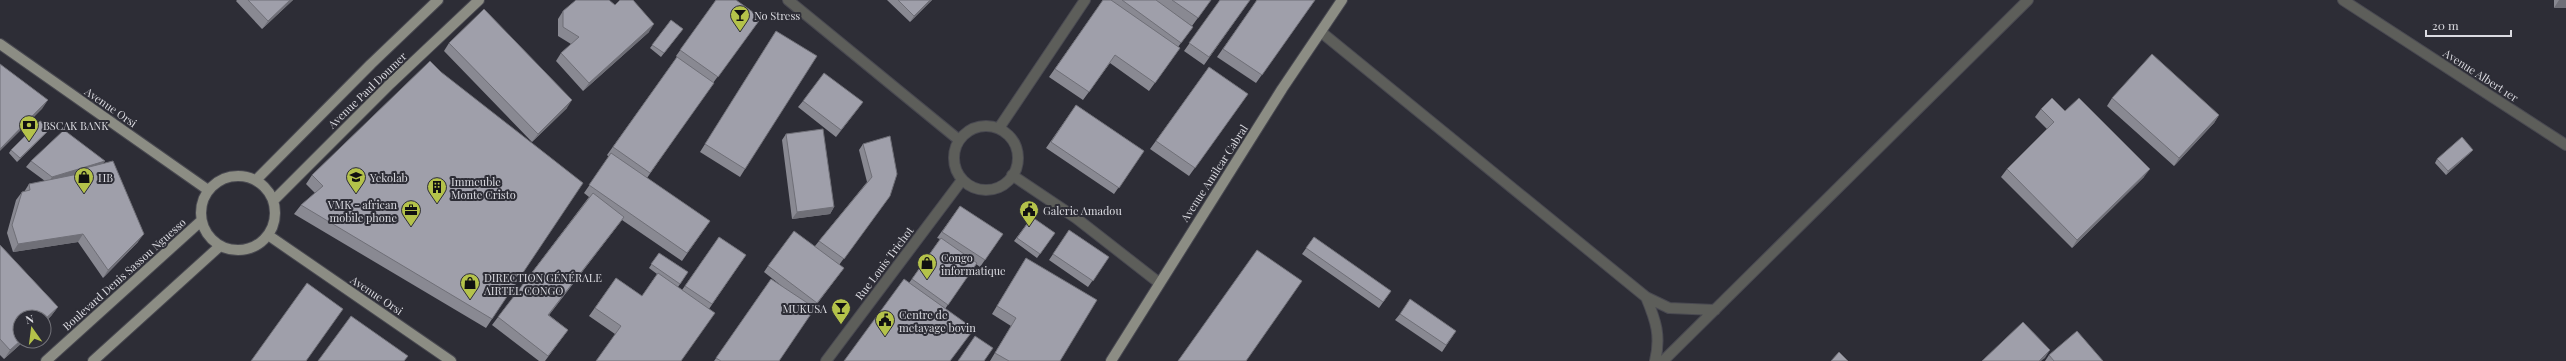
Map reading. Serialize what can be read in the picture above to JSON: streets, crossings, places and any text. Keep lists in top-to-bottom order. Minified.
{"streets":{"main road":["Avenue Paul Doumer","Avenue Orsi","Avenue Amilcar Cabral","Boulevard Denis Sassou Nguesso"],"street":["Avenue Albert 1er","Rue Louis Trichot"]},"crossings":[["Avenue Paul Doumer","Avenue Orsi"],["Avenue Paul Doumer","Boulevard Denis Sassou Nguesso"],["Avenue Orsi","Boulevard Denis Sassou Nguesso"]],"places":{"bar":["No Stress","MUKUSA"],"bank":["BSCAK BANK"],"shop":["HB","Congo informatique","DIRECTION GÉNÉRALE AIRTEL CONGO"],"school or university":["Yekolab"],"building":["Immeuble Monte Cristo"],"office":["VMK - african mobile phone"],"public building":["Galerie Amadou","Centre de metayage bovin"]},"scale_bar":"20 m","north":"top"}
